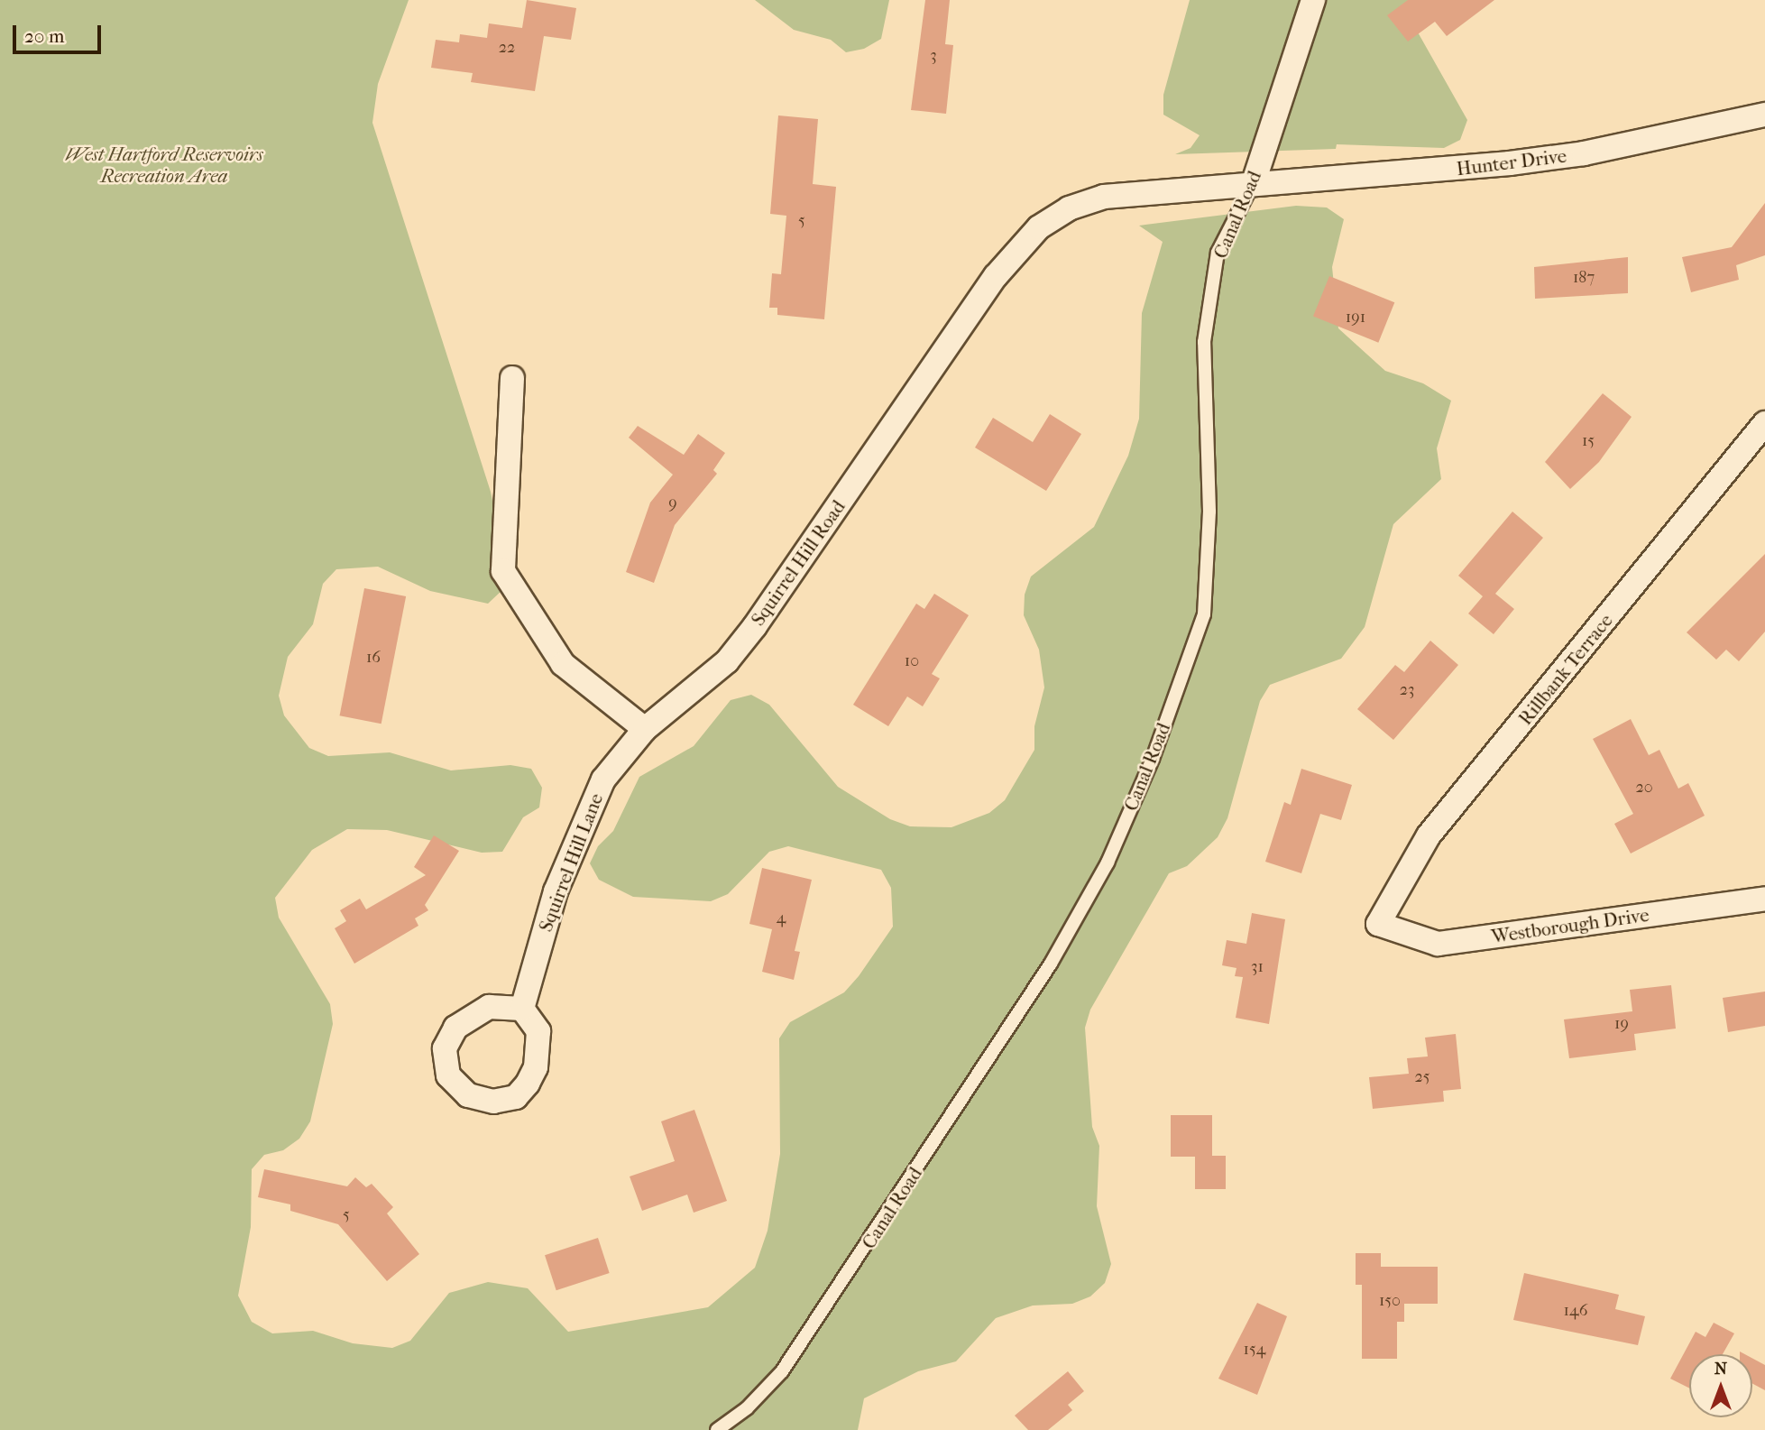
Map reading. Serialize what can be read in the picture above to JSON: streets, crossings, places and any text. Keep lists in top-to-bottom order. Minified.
{"streets":{"street":["Hunter Drive","Canal Road","Squirrel Hill Road","Rillbank Terrace","Squirrel Hill Lane","Westborough Drive"]},"crossings":[["Hunter Drive","Canal Road"],["Hunter Drive","Squirrel Hill Road"],["Canal Road","Squirrel Hill Road"],["Squirrel Hill Road","Squirrel Hill Lane"],["Rillbank Terrace","Westborough Drive"]],"parks":["West Hartford Reservoirs Recreation Area"],"house_numbers":["22","3","5","187","191","15","9","16","10","23","20","4","31","19","25","5","150","146","154"],"scale_bar":"20 m","north":"top"}
